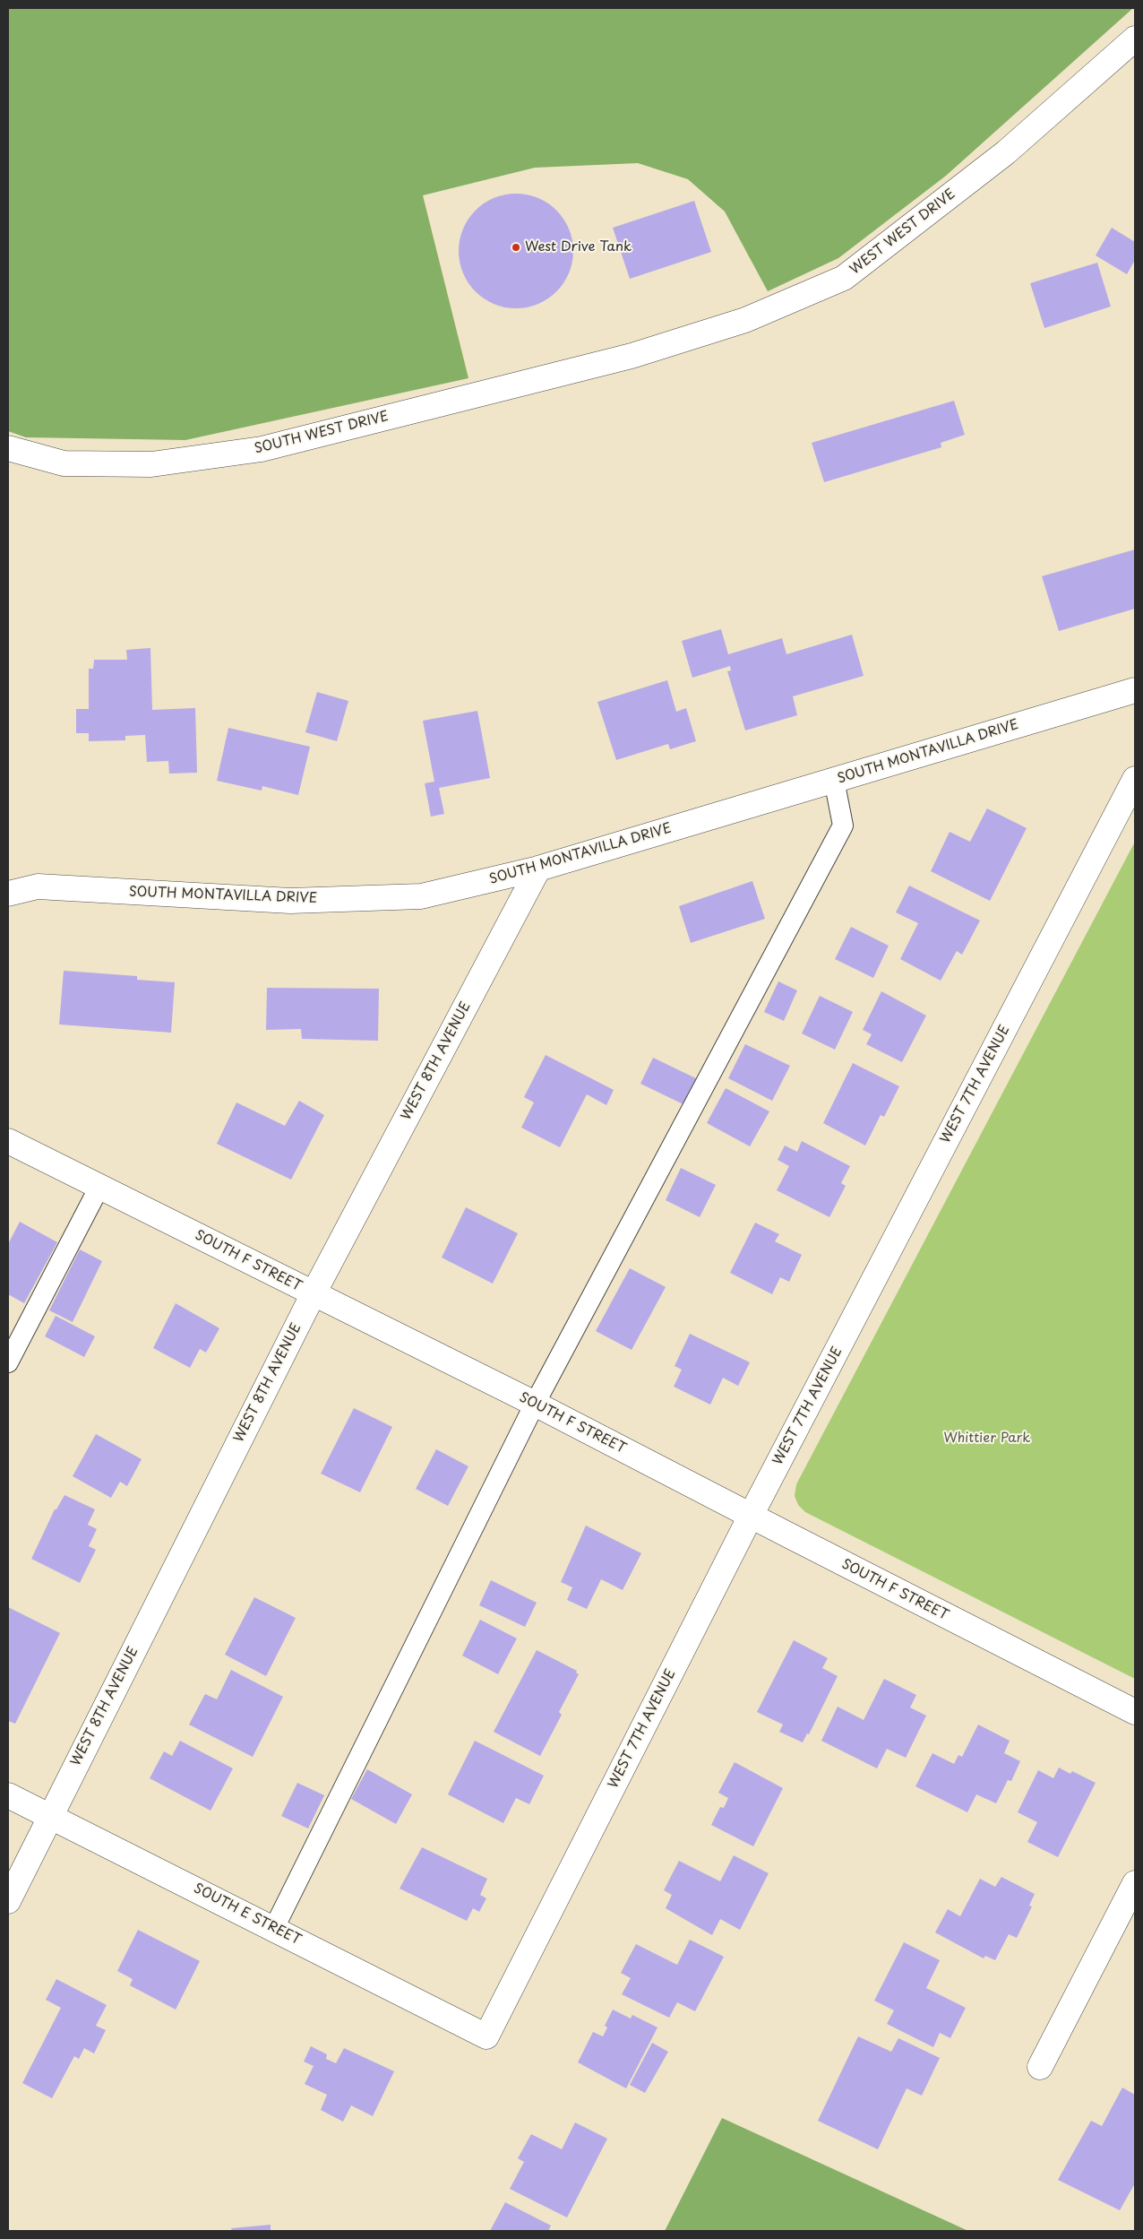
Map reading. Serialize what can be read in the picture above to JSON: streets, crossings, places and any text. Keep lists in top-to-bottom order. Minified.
{"streets":{"street":["WEST WEST DRIVE","SOUTH WEST DRIVE","SOUTH MONTAVILLA DRIVE","WEST 8TH AVENUE","WEST 7TH AVENUE","SOUTH F STREET","SOUTH E STREET"]},"crossings":[["WEST WEST DRIVE","SOUTH WEST DRIVE"],["SOUTH MONTAVILLA DRIVE","WEST 8TH AVENUE"],["WEST 8TH AVENUE","SOUTH F STREET"],["WEST 8TH AVENUE","SOUTH E STREET"],["WEST 7TH AVENUE","SOUTH F STREET"],["WEST 7TH AVENUE","SOUTH E STREET"]],"parks":["Whittier Park"],"places":["West Drive Tank"]}
